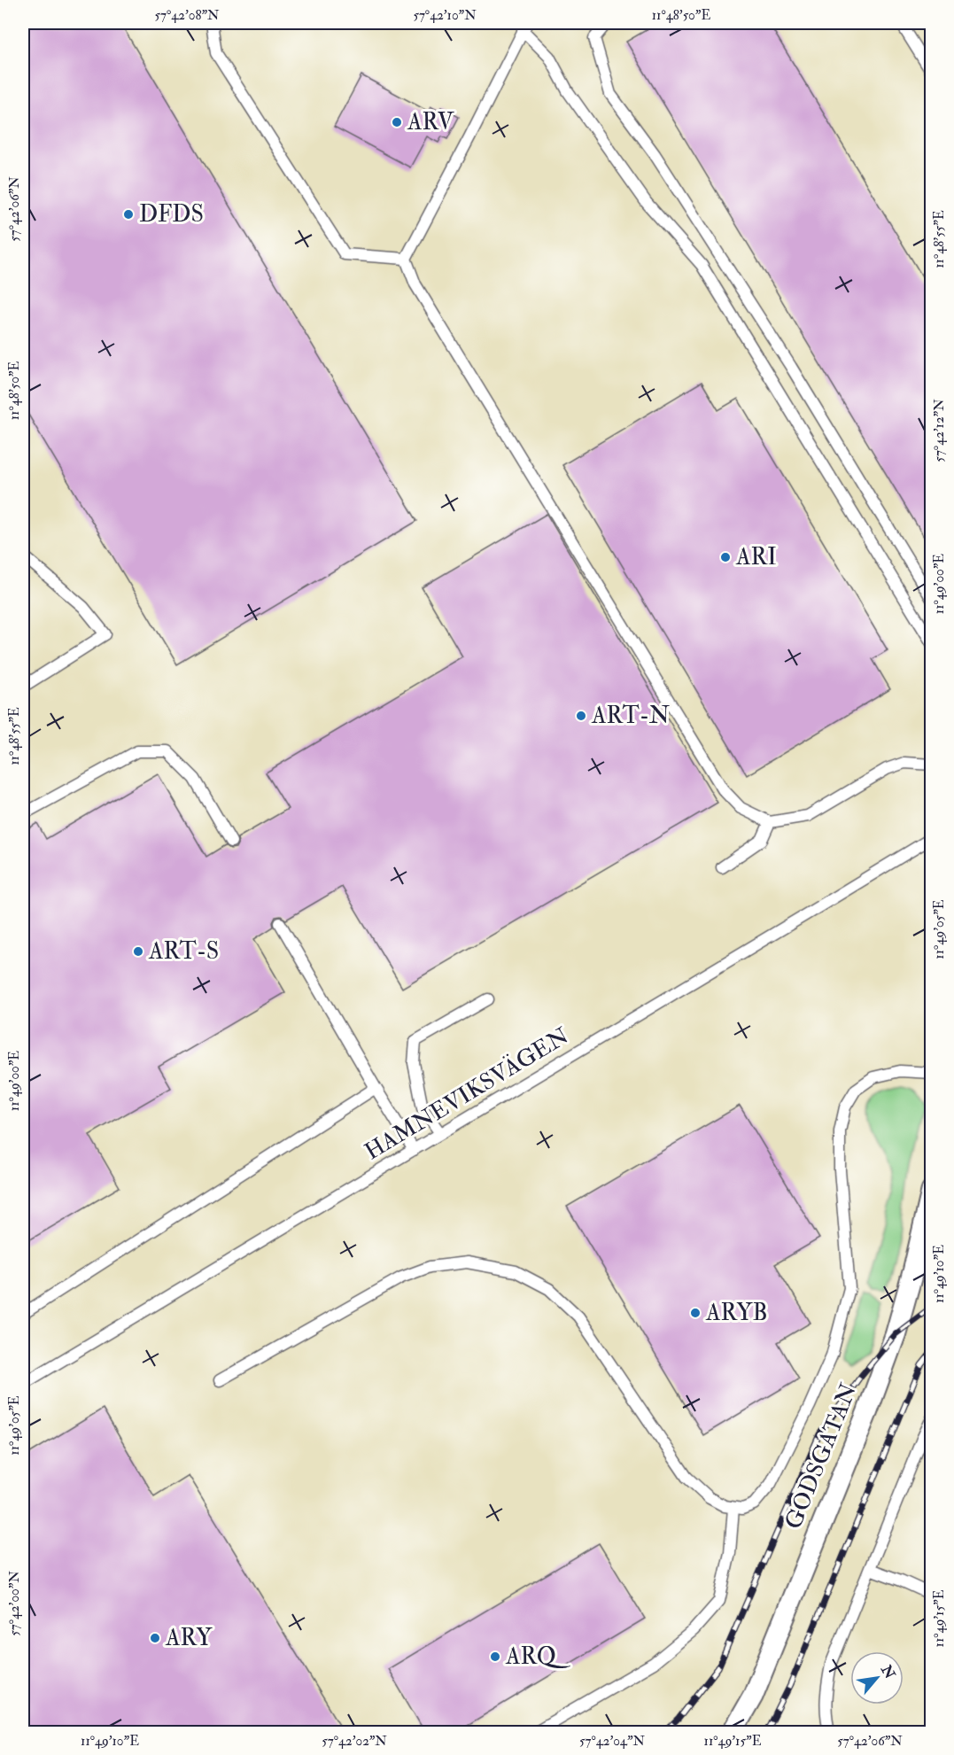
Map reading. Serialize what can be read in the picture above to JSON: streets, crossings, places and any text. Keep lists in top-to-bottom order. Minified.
{"streets":{"street":["GODSGATAN"],"lane":["HAMNEVIKSVÄGEN"]},"places":["ARV","DFDS","ARI","ART-N","ART-S","ARYB","ARY","ARQ"],"north":"top right","coordinates":["57°42'08\"N","57°42'10\"N","11°48'50\"E","57°42'06\"N","11°48'55\"E","57°42'12\"N","11°49'00\"E","11°49'05\"E","11°49'10\"E","57°42'00\"N","11°49'15\"E","57°42'02\"N","57°42'04\"N"]}
